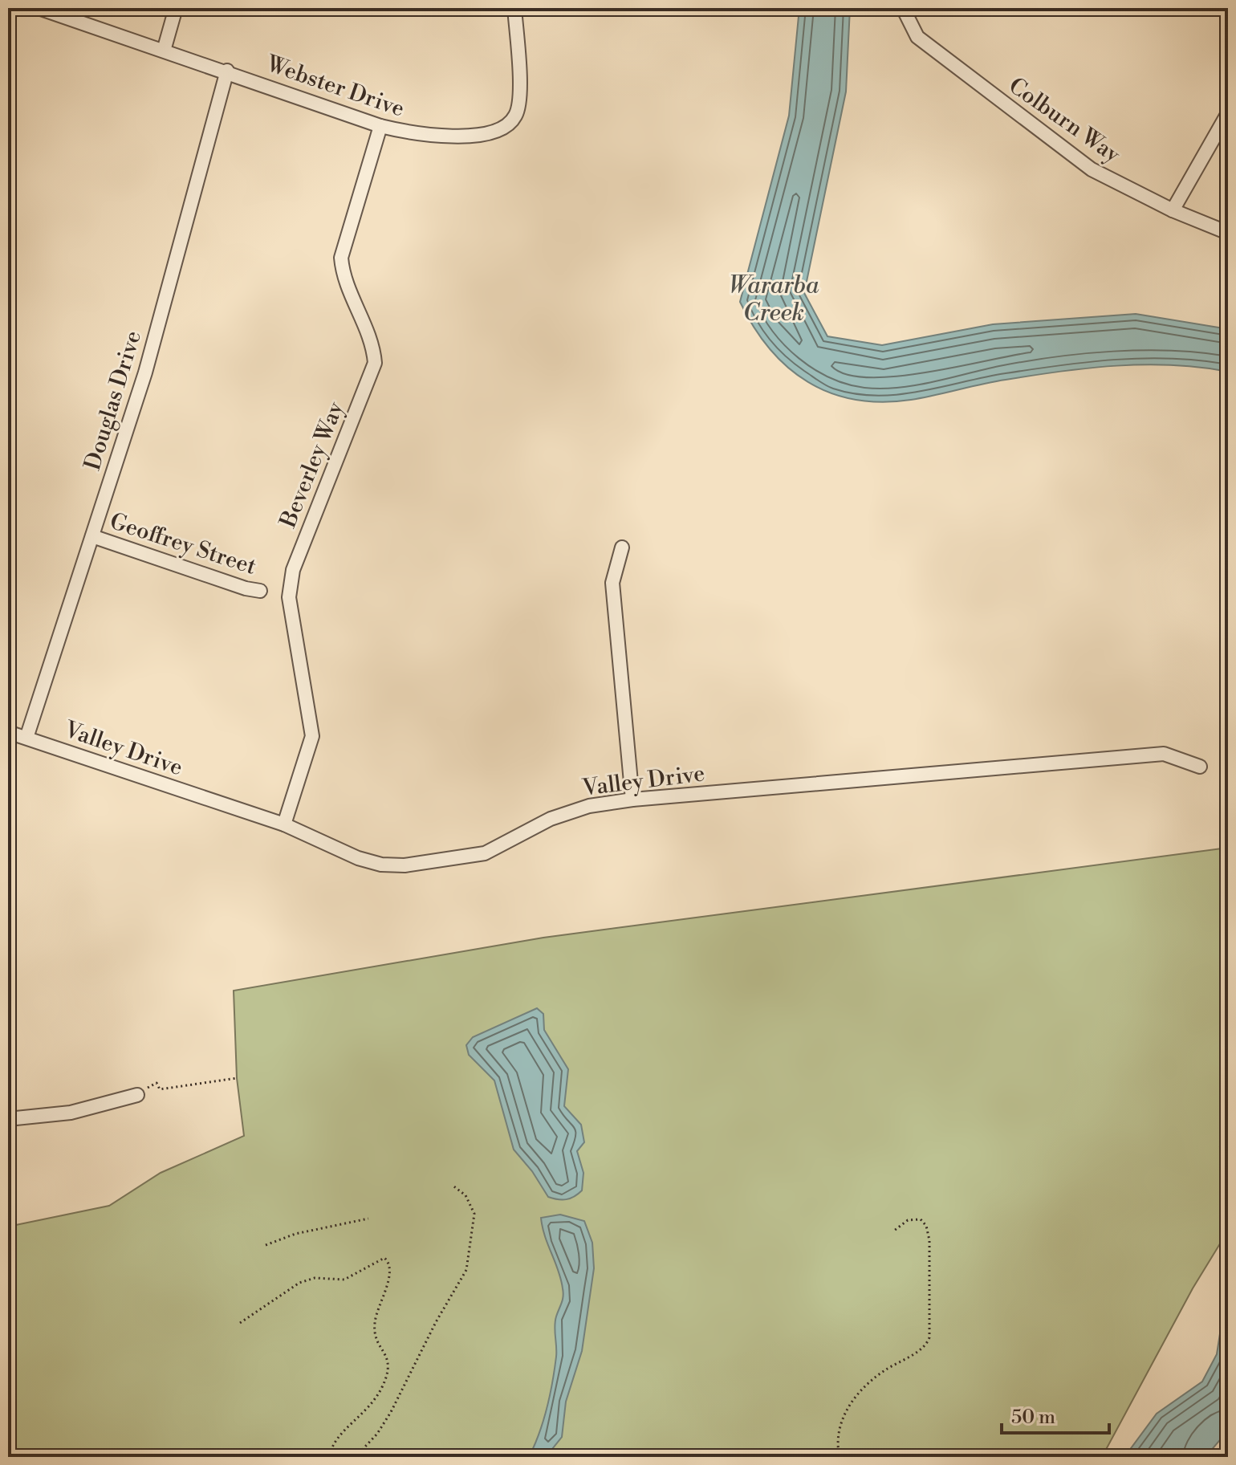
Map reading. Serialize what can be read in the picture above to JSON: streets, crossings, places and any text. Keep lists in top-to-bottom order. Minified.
{"streets":{"street":["Webster Drive","Colburn Way","Douglas Drive","Beverley Way","Geoffrey Street","Valley Drive"]},"crossings":[["Webster Drive","Douglas Drive"],["Webster Drive","Beverley Way"],["Douglas Drive","Geoffrey Street"],["Douglas Drive","Valley Drive"],["Beverley Way","Valley Drive"]],"water":["Wararba Creek"],"scale_bar":"50 m"}
